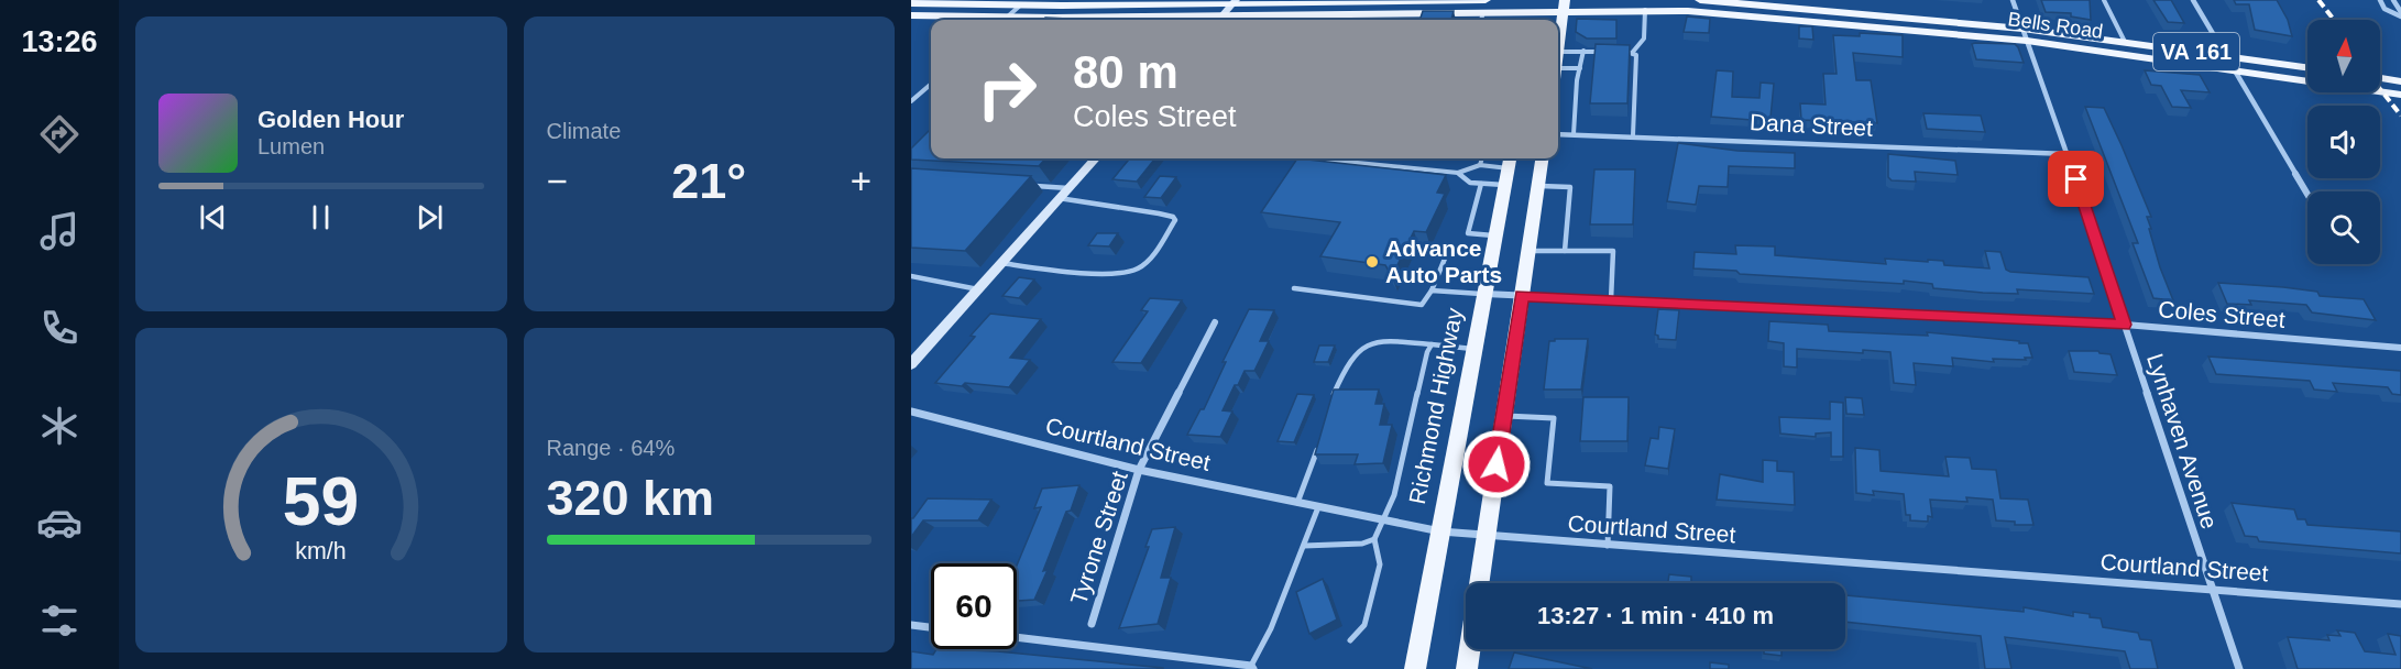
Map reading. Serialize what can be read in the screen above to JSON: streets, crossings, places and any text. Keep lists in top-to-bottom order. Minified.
{"streets":{"main road":["Bells Road","VA 161","Richmond Highway"],"street":["Dana Street","Coles Street","Lynhaven Avenue","Courtland Street","Tyrone Street"]},"crossings":[["Bells Road","Lynhaven Avenue"],["Dana Street","Lynhaven Avenue"],["Coles Street","Richmond Highway"],["Coles Street","Lynhaven Avenue"],["Richmond Highway","Courtland Street"],["Lynhaven Avenue","Courtland Street"],["Courtland Street","Tyrone Street"]],"places":["Advance Auto Parts"],"north":"top","page":{"tabs":"13:26","tile":["Climate",["Range · 64%","320 km"]],"turn":["80 m","Coles Street"],"song":["Golden Hour","Lumen"],"heat":["−","21°","+"],"limit":"60","trip":"13:27 · 1 min · 410 m","gauge":["59","km/h"]}}
